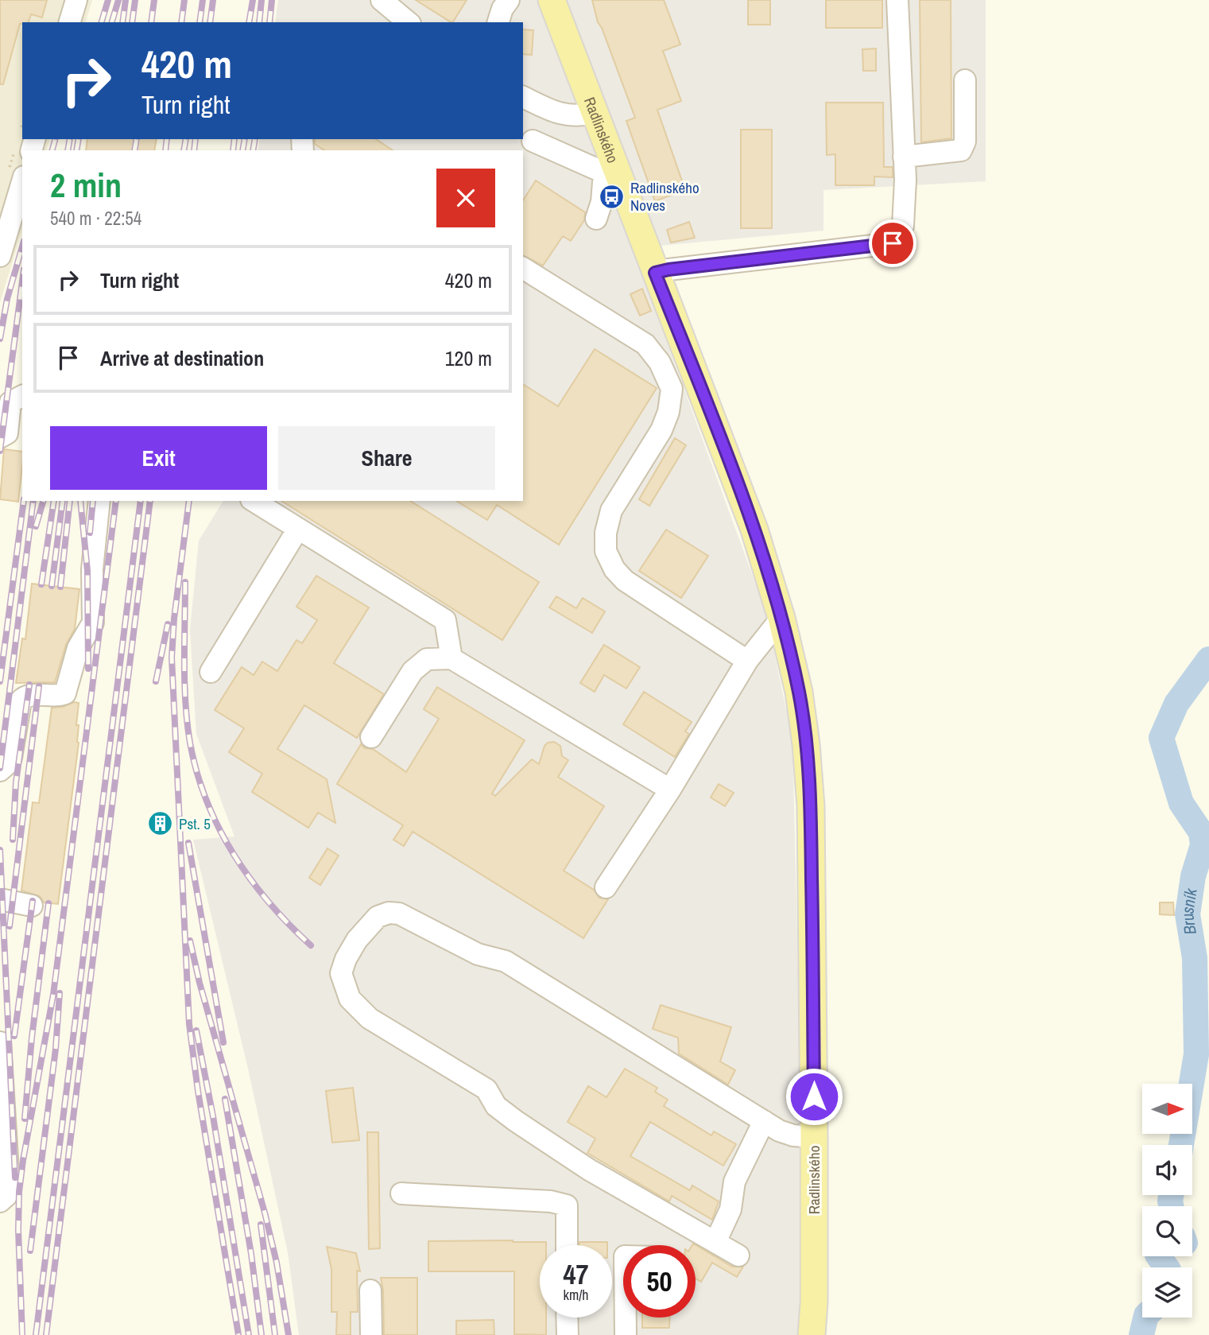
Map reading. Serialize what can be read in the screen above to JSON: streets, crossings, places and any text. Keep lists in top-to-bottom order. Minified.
{"streets":{"main road":["Radlinského"]},"water":["Brusník"],"places":{"bus stop":["Radlinského Noves"],"building":["Pst. 5"]},"north":"right","page":{"turn":["420 m","Turn right"],"heading":["2 min","540 m · 22:54"],"list":[{"name":"Turn right","value":"420 m"},{"name":"Arrive at destination","value":"120 m"}],"buttons":["Exit","Share"],"speed":"47 km/h","limit":"50"}}
